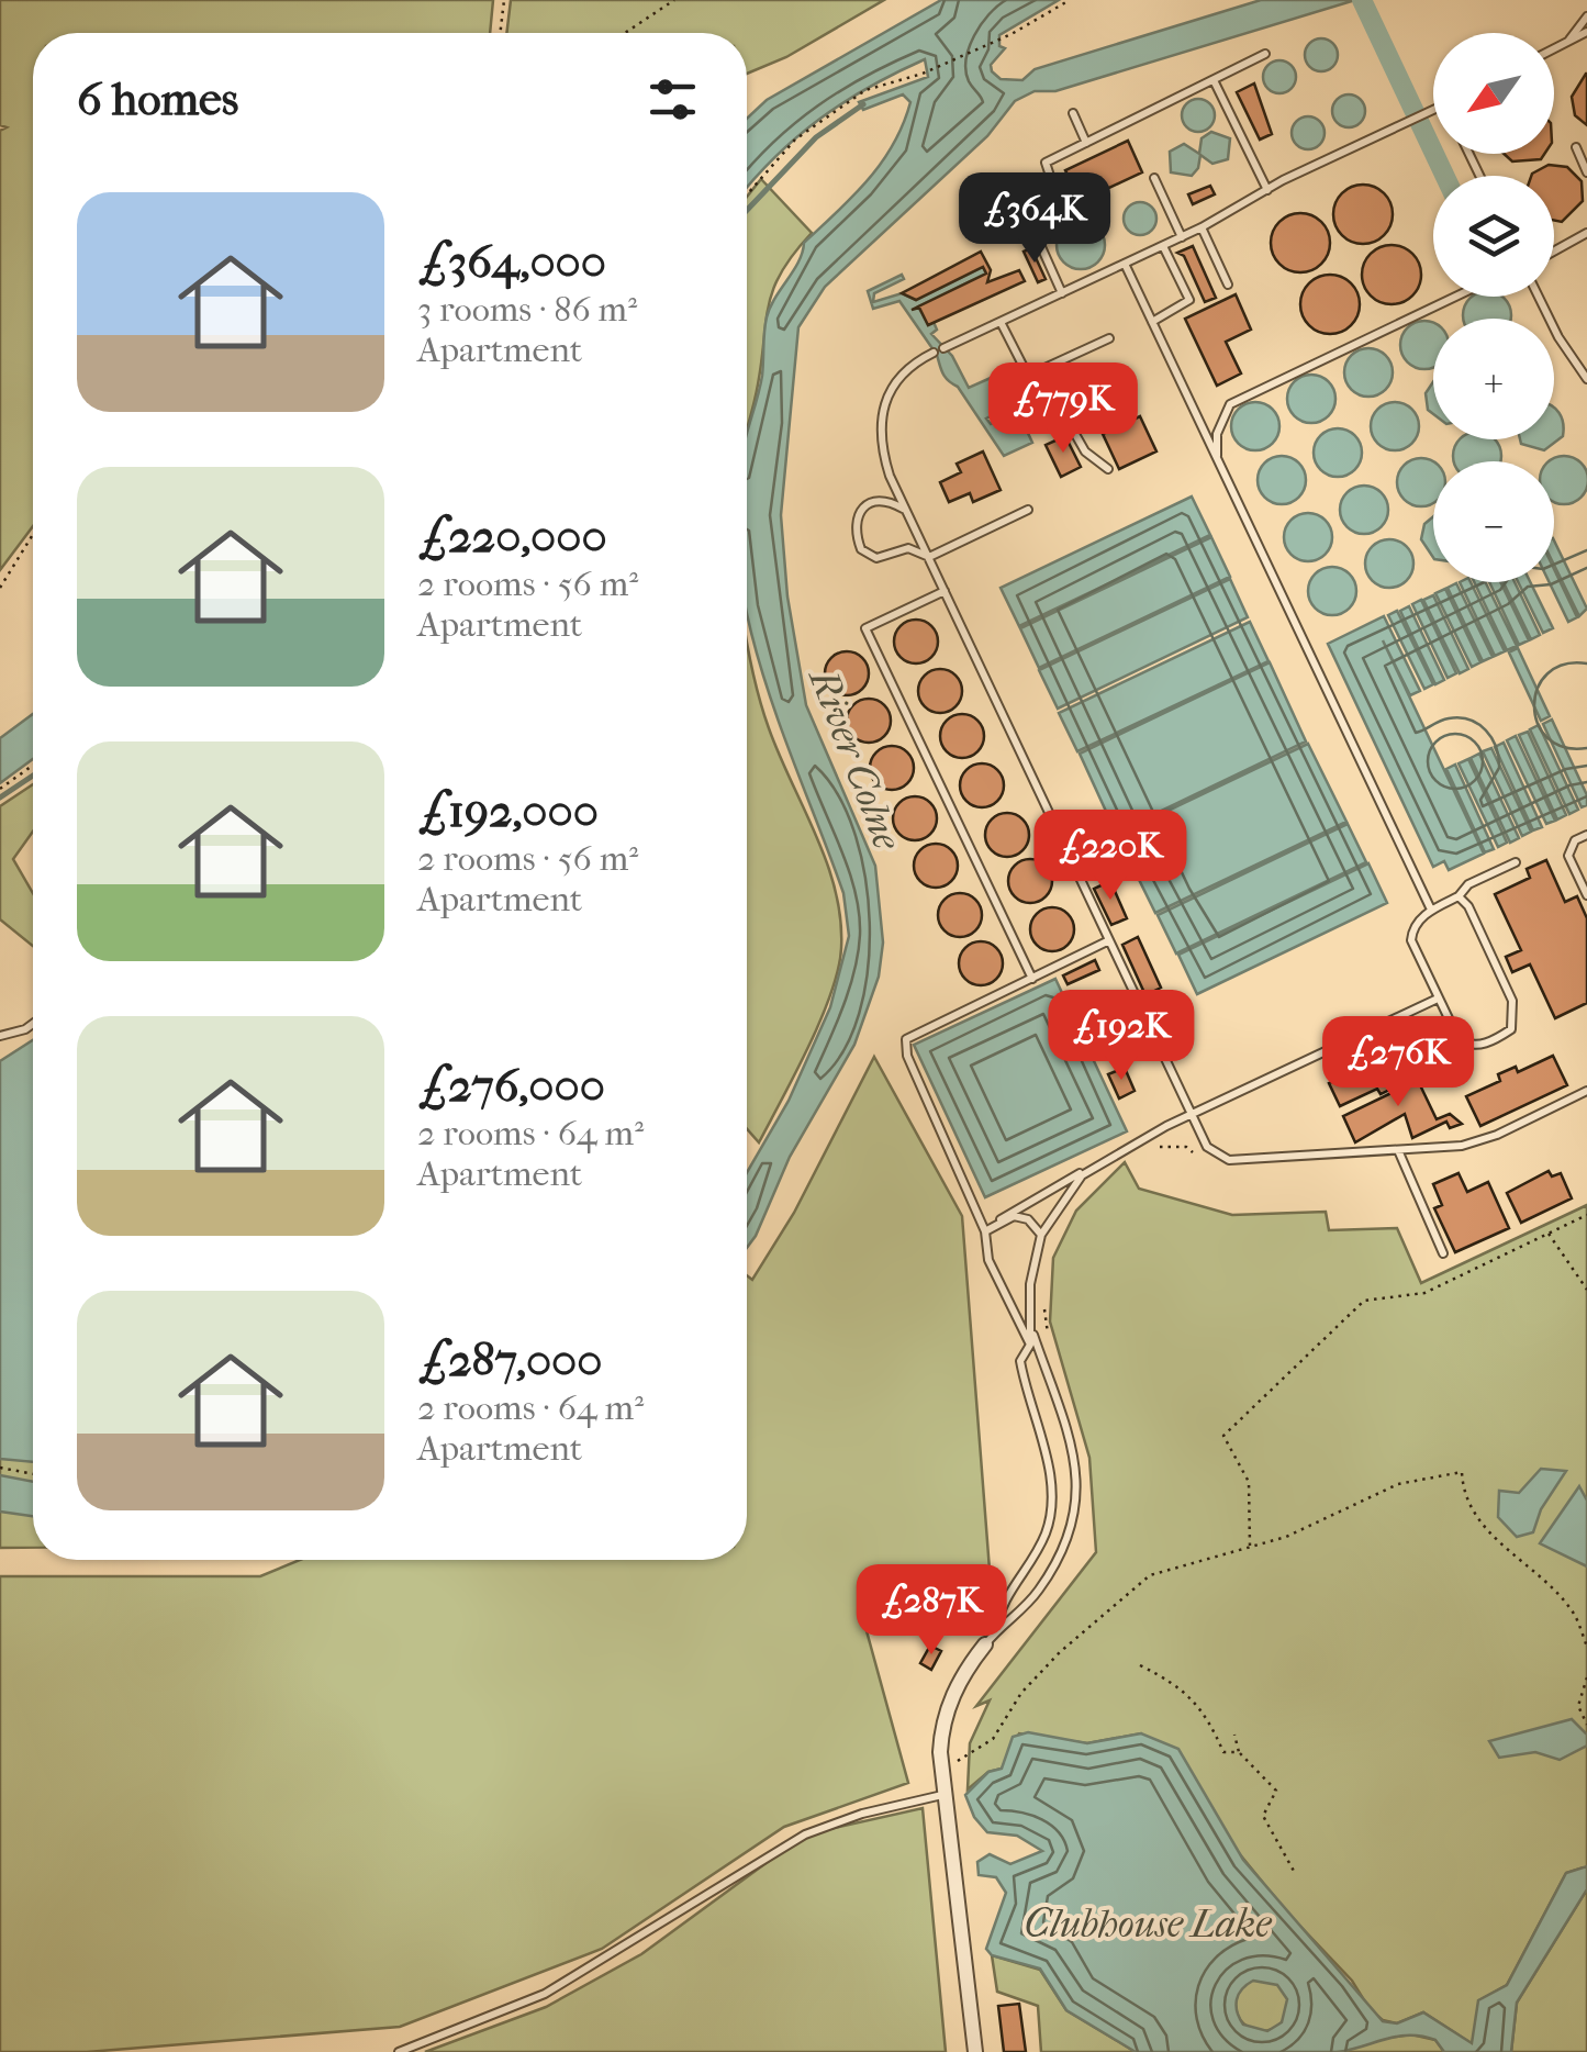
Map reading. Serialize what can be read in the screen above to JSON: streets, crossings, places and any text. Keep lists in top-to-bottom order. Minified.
{"water":["River Colne","Clubhouse Lake"],"north":"bottom left","page":{"map_buttons":["+","−"],"heading":"6 homes","list":[{"name":"£364,000","note":"3 rooms · 86 m² · Apartment"},{"name":"£220,000","note":"2 rooms · 56 m² · Apartment"},{"name":"£192,000","note":"2 rooms · 56 m² · Apartment"},{"name":"£276,000","note":"2 rooms · 64 m² · Apartment"},{"name":"£287,000","note":"2 rooms · 64 m² · Apartment"}],"price":["£364K","£779K","£220K","£192K","£276K","£287K"]}}
